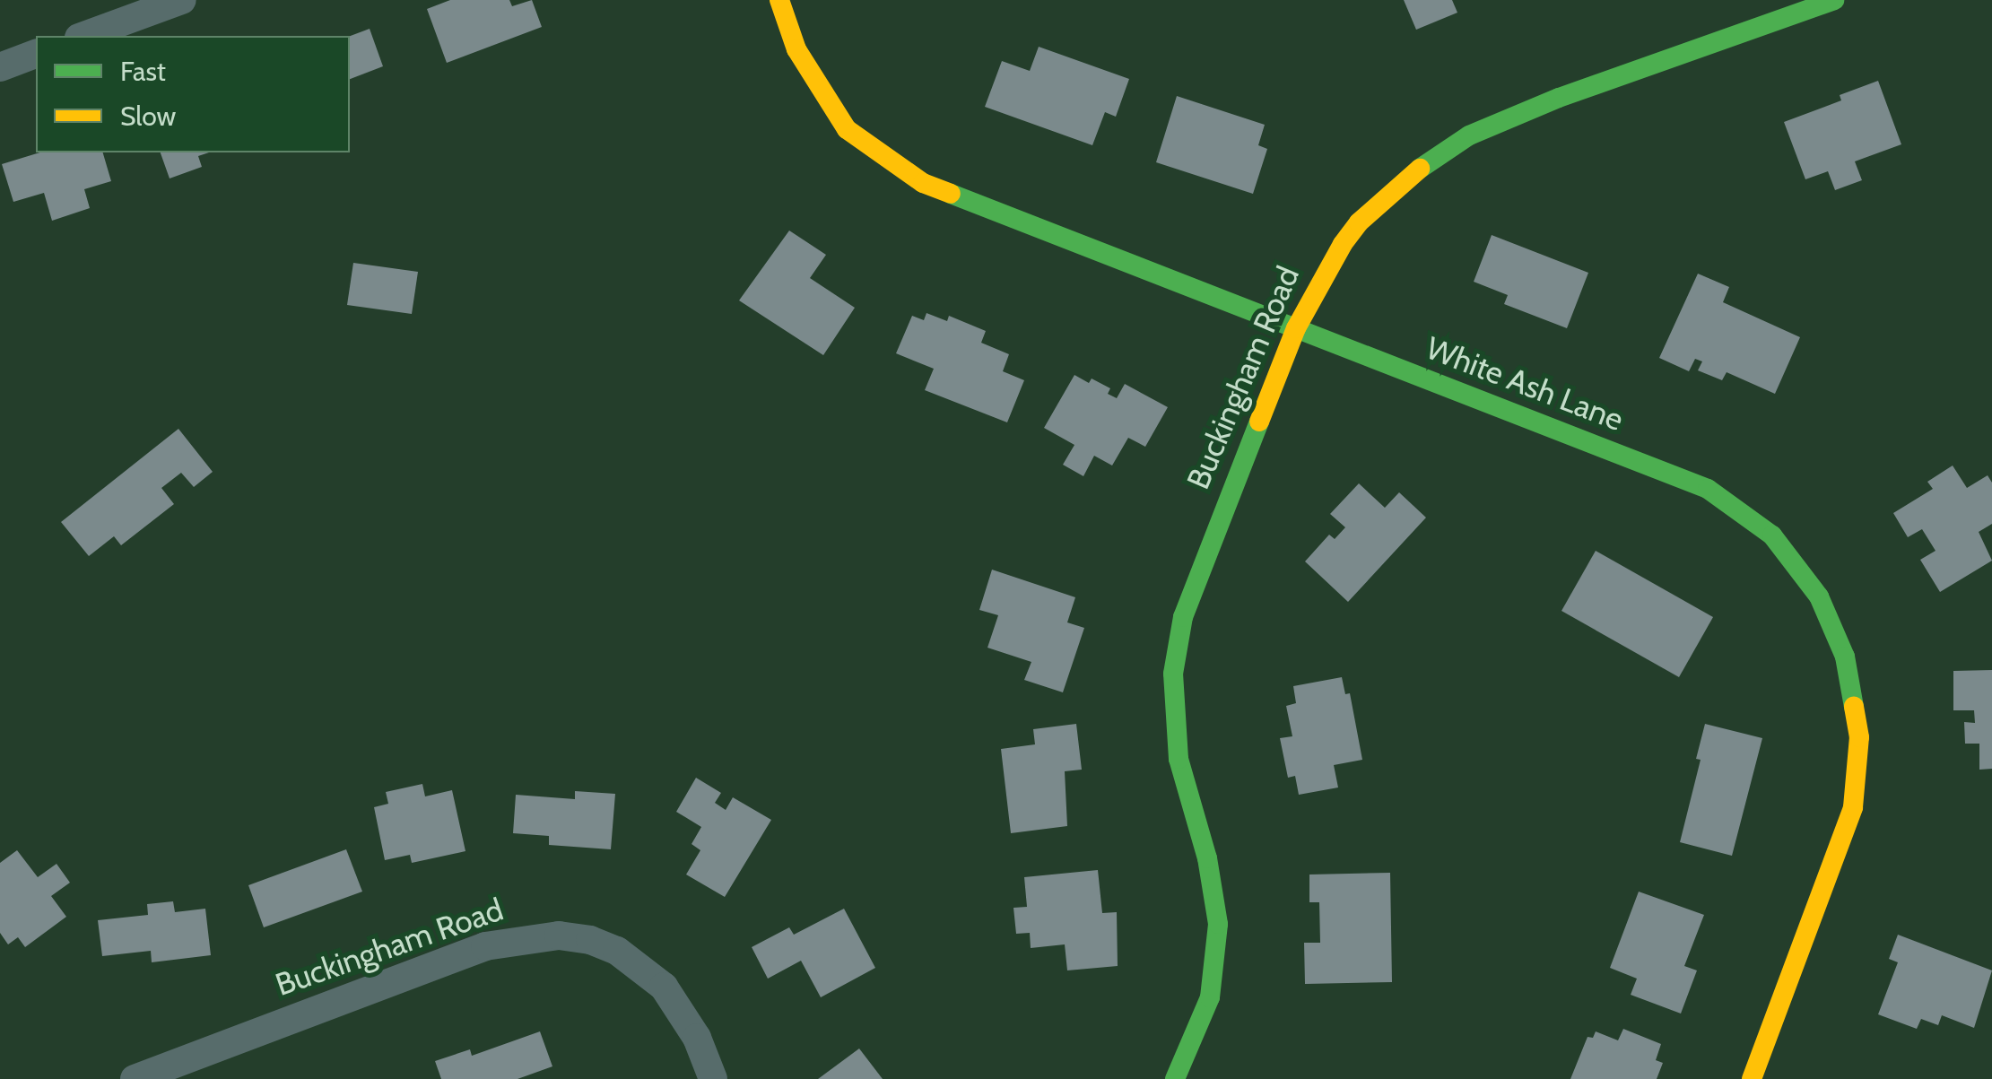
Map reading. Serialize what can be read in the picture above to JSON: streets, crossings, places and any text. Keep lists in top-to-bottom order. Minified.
{"streets":{"street":["Buckingham Road","White Ash Lane"]},"crossings":[["Buckingham Road","White Ash Lane"]],"legend":["Fast","Slow"]}
